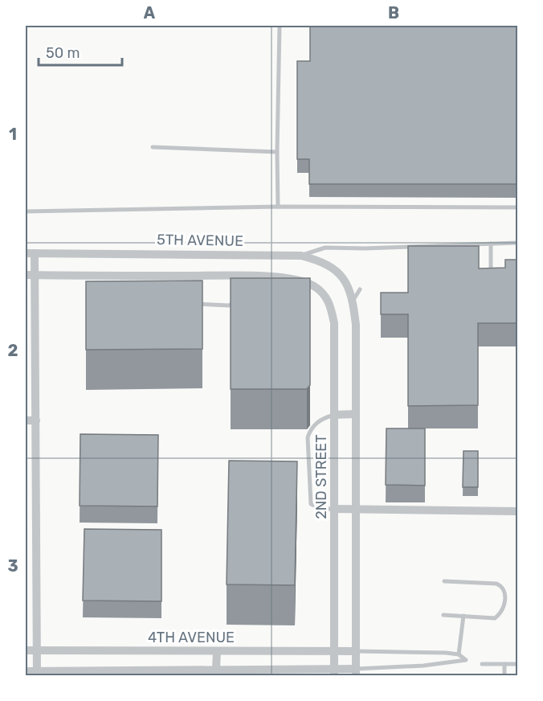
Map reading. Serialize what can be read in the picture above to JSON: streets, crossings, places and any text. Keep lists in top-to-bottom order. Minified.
{"streets":{"street":["5TH AVENUE","2ND STREET","4TH AVENUE"]},"crossings":[["2ND STREET","4TH AVENUE"]],"scale_bar":"50 m","grid":{"columns":["A","B"],"rows":["1","2","3"]}}
